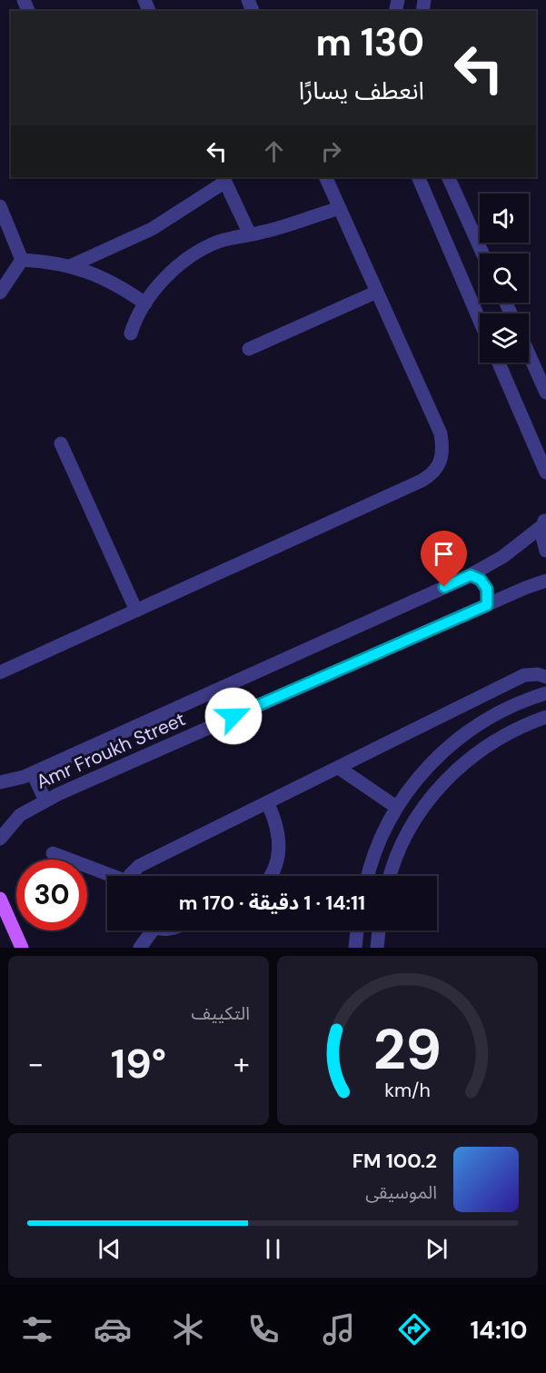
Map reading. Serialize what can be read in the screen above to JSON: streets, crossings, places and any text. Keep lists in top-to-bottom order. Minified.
{"streets":{"street":["Amr Froukh Street"]},"page":{"turn":["130 m","انعطف يسارًا"],"limit":"30","trip":"14:11 · 1 دقيقة · 170 m","tile":"التكييف","heat":["−","19°","+"],"song":["100.2 FM","الموسيقى"],"tabs":"14:10","gauge":["29","km/h"]}}
